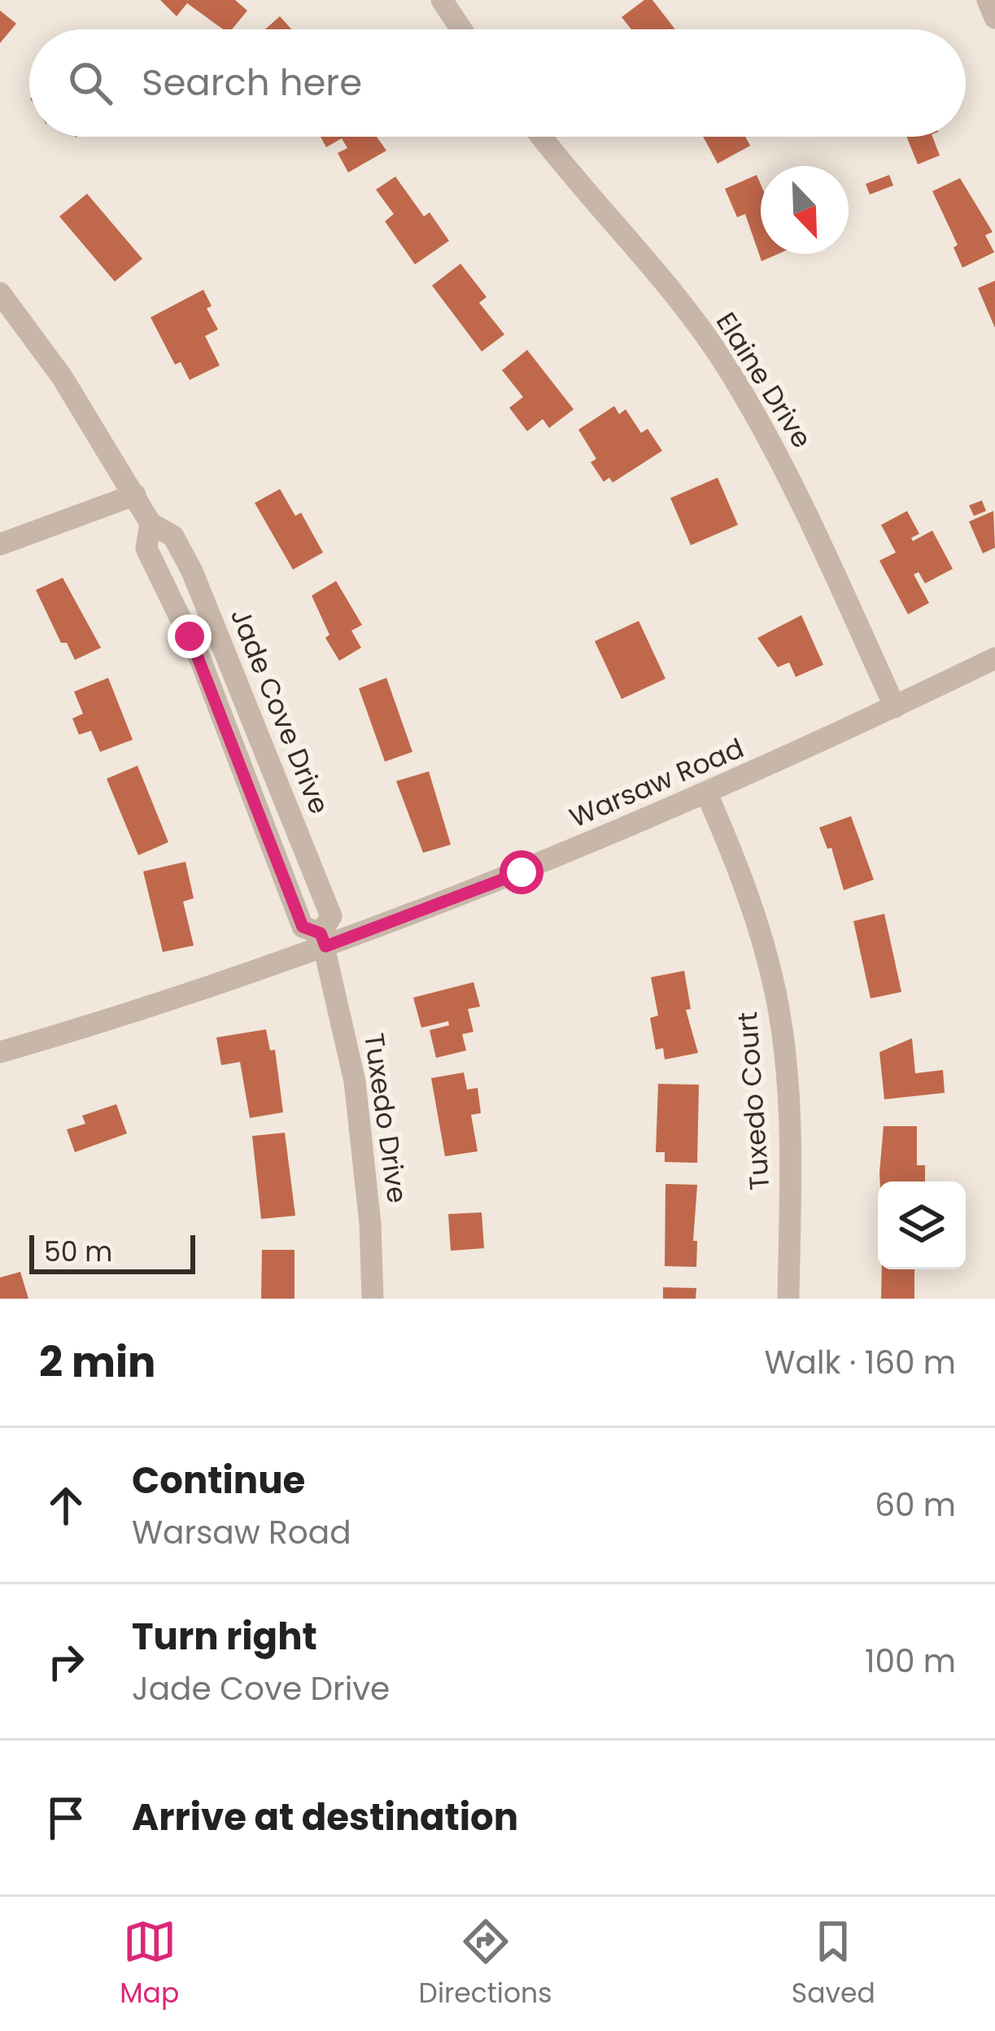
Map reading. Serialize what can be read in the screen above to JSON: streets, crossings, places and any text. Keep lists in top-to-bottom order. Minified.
{"streets":{"street":["Elaine Drive","Jade Cove Drive","Warsaw Road","Tuxedo Court","Tuxedo Drive"]},"crossings":[["Elaine Drive","Warsaw Road"],["Jade Cove Drive","Warsaw Road"],["Jade Cove Drive","Tuxedo Drive"],["Warsaw Road","Tuxedo Court"],["Warsaw Road","Tuxedo Drive"]],"scale_bar":"50 m","north":"bottom right","page":{"search":"Search here","scale":"50 m","heading":["2 min","Walk · 160 m"],"list":[["Continue","Warsaw Road","60 m"],["Turn right","Jade Cove Drive","100 m"],"Arrive at destination"],"nav":["Map","Directions","Saved"]}}
